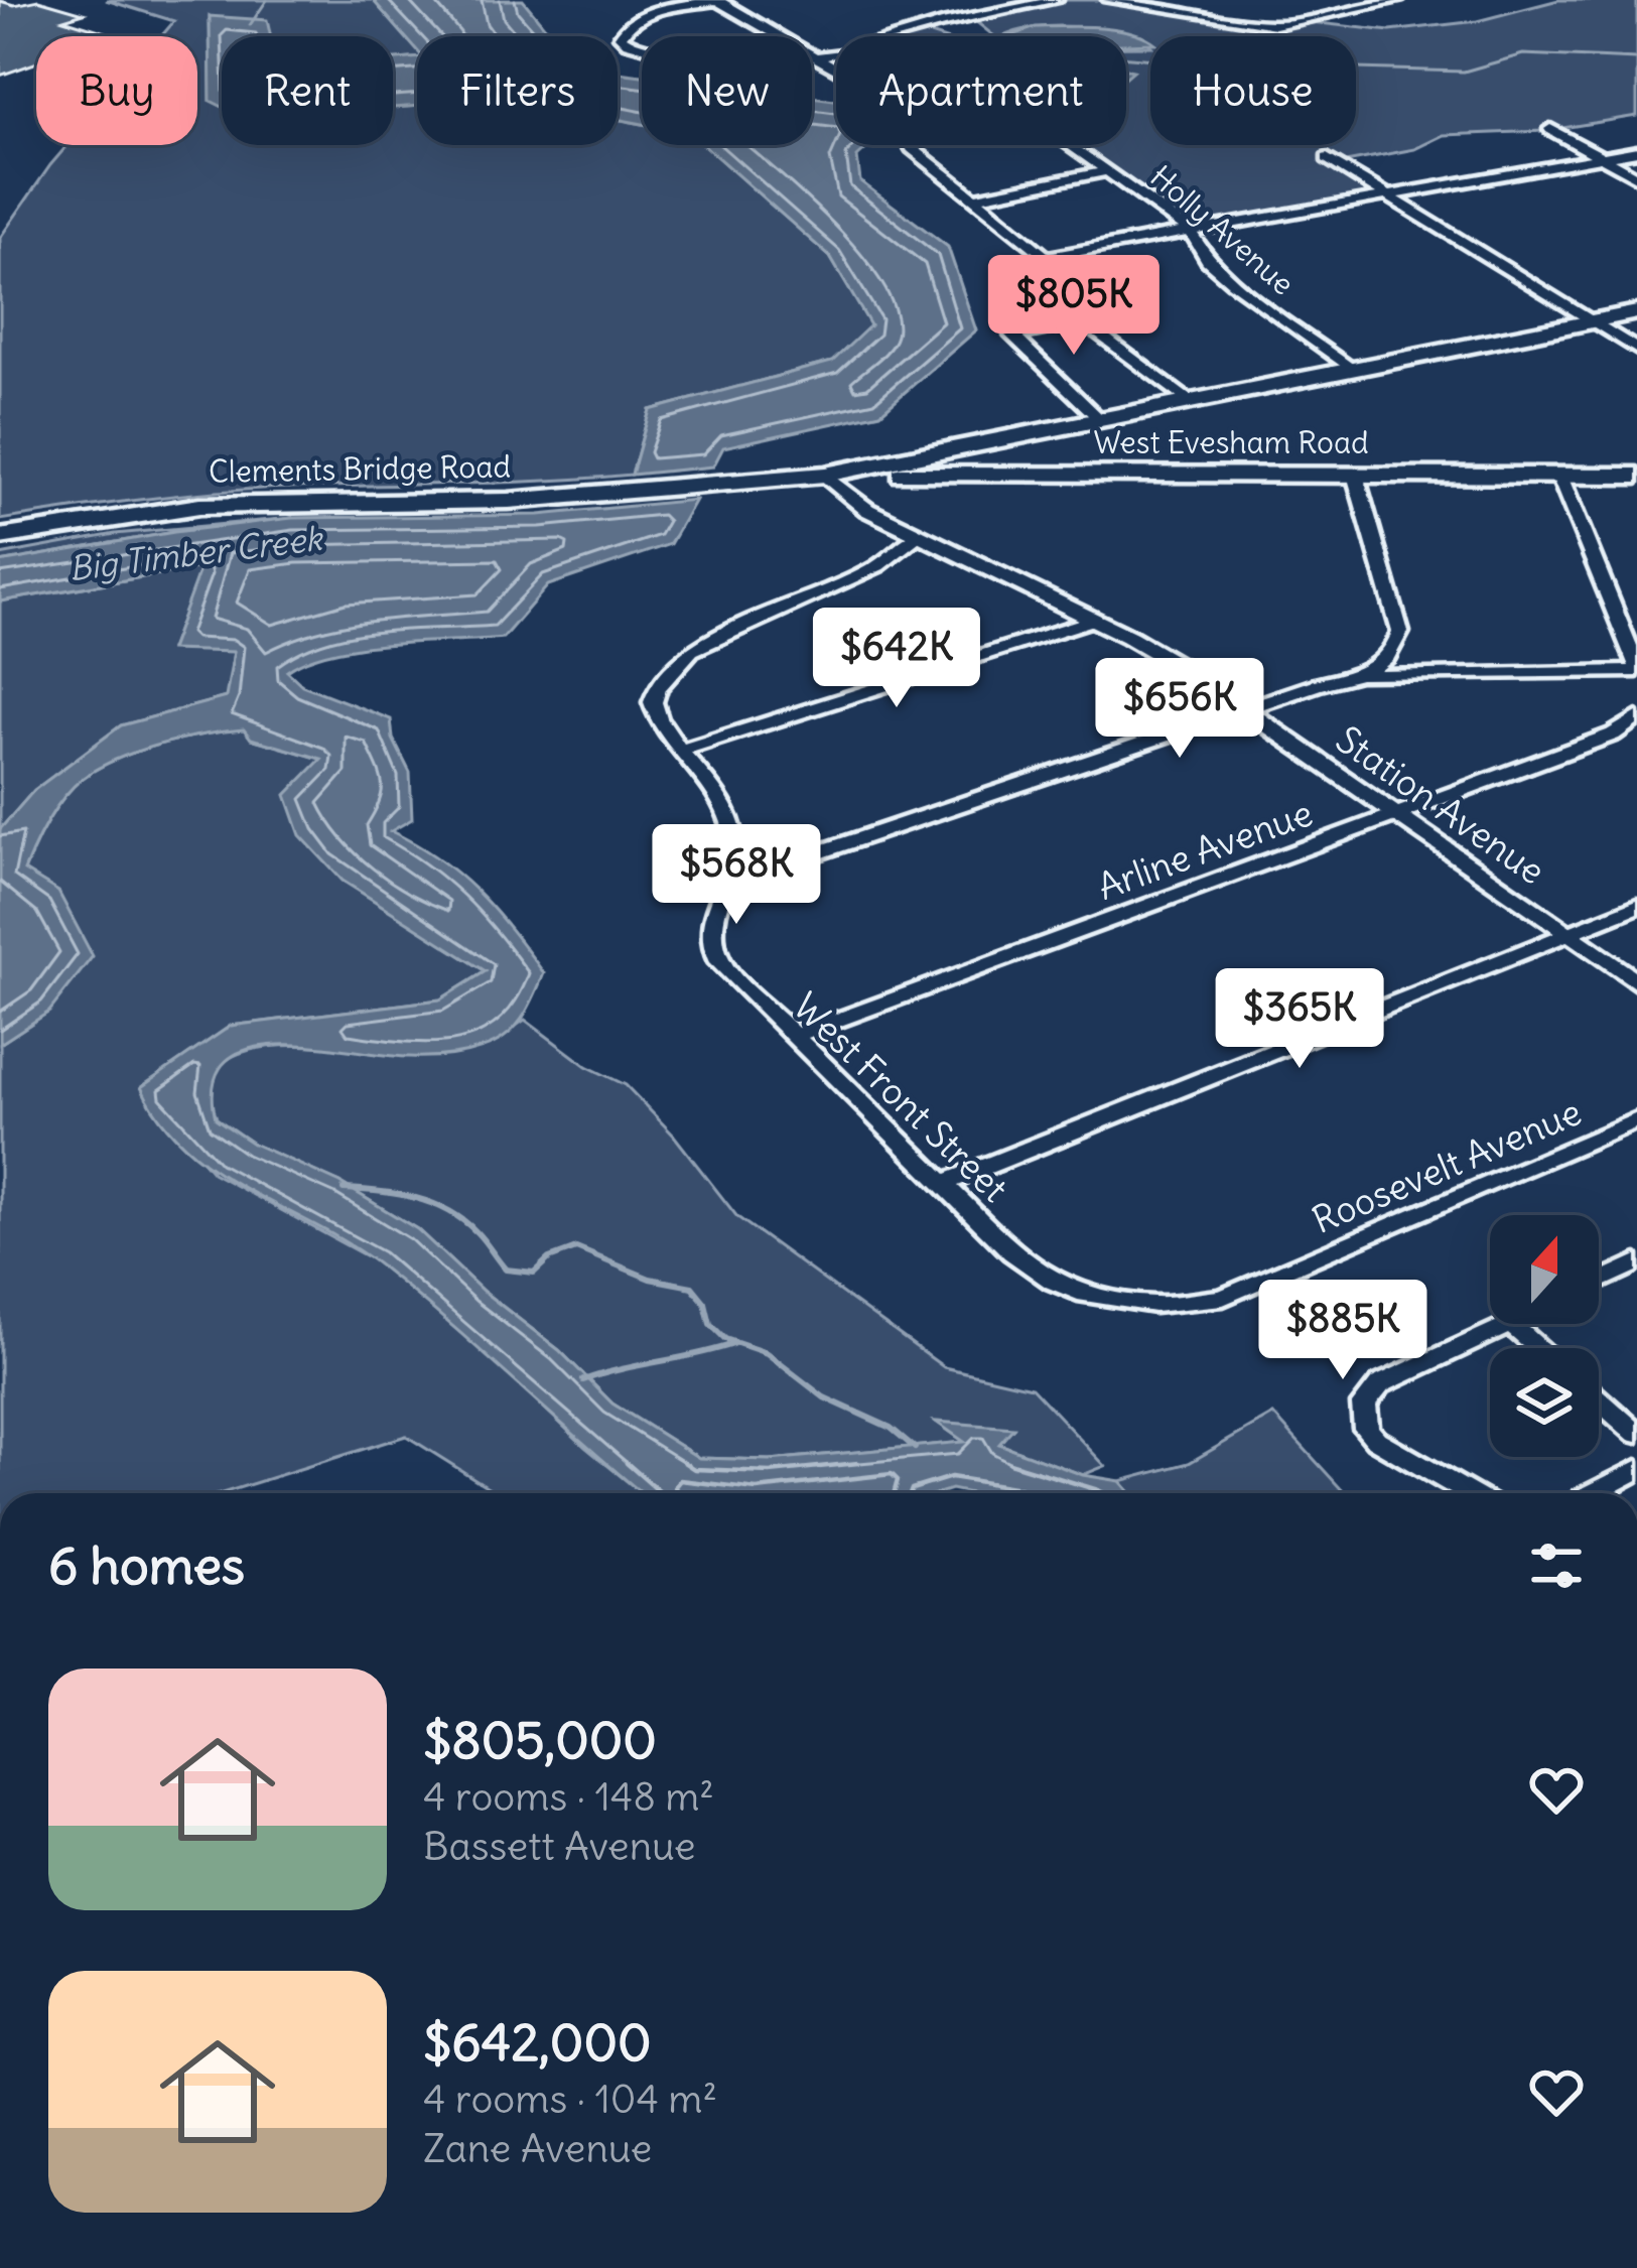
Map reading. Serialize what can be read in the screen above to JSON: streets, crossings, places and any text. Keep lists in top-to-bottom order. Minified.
{"streets":{"main road":["West Evesham Road","Clements Bridge Road"],"street":["Holly Avenue","Station Avenue","Arline Avenue","West Front Street","Roosevelt Avenue"]},"crossings":[["West Evesham Road","Clements Bridge Road"],["West Evesham Road","Station Avenue"],["Clements Bridge Road","Station Avenue"],["Station Avenue","Arline Avenue"],["Station Avenue","West Front Street"],["Arline Avenue","West Front Street"],["West Front Street","Roosevelt Avenue"]],"water":["Big Timber Creek"],"north":"top","page":{"chip":["Buy","Rent","Filters","New","Apartment","House"],"price":["$805K","$642K","$656K","$568K","$365K","$885K"],"heading":"6 homes","list":[{"name":"$805,000","note":"4 rooms · 148 m² · Bassett Avenue"},{"name":"$642,000","note":"4 rooms · 104 m² · Zane Avenue"}]}}
